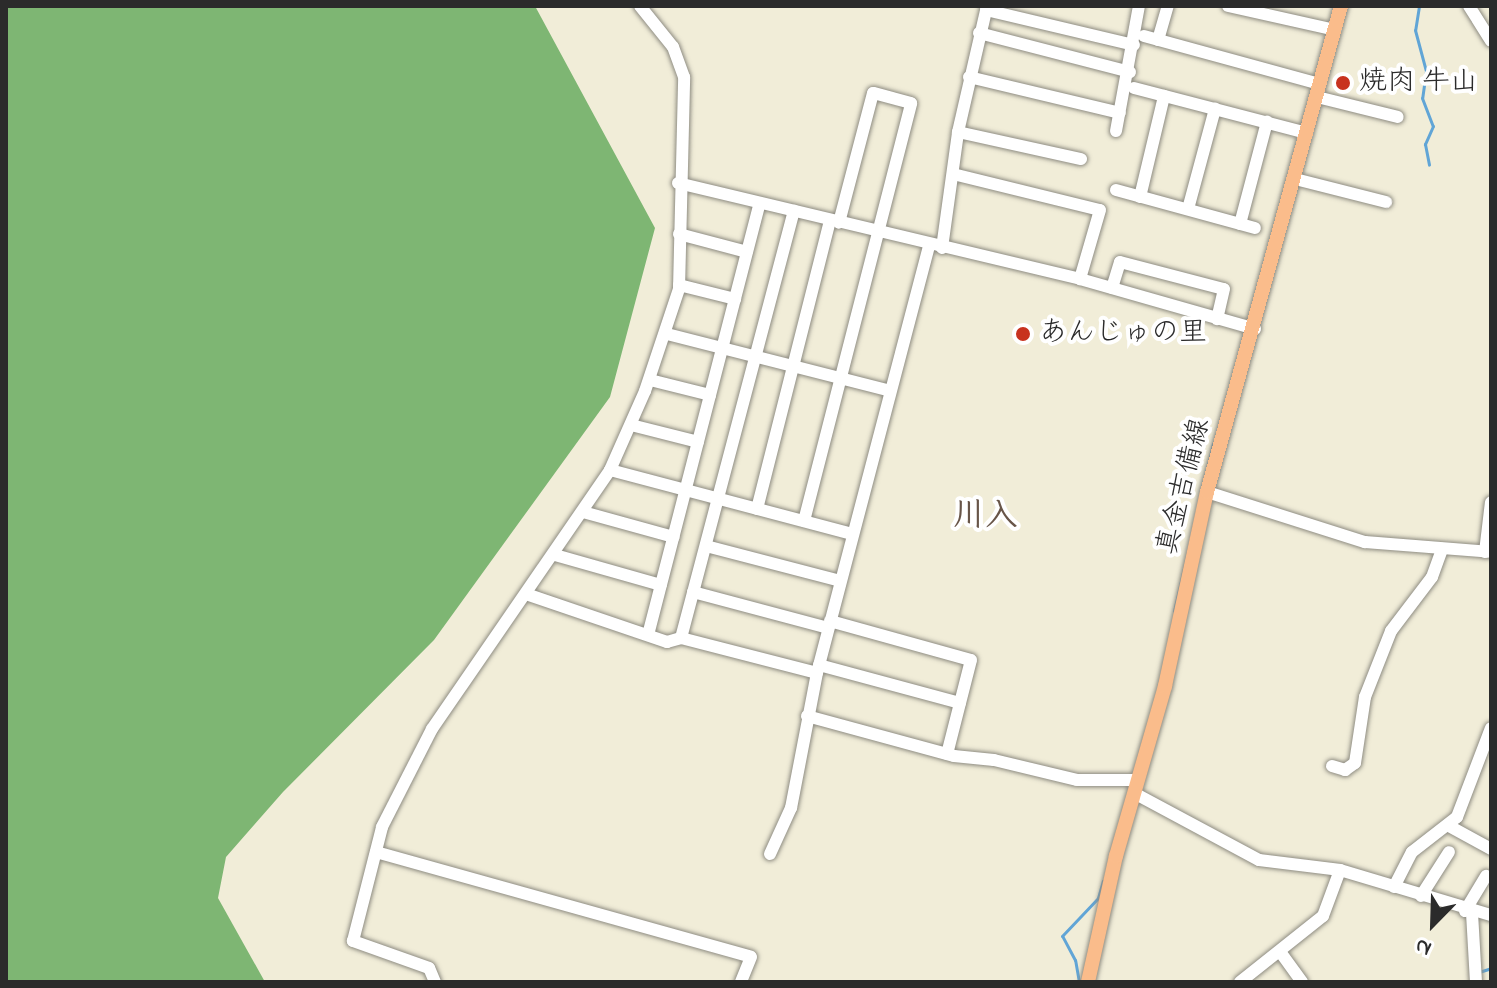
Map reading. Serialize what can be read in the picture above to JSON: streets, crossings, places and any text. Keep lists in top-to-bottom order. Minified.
{"streets":{"main road":["真金吉備線"]},"districts":["川入"],"places":["焼肉 牛山","あんじゅの里"],"north":"bottom left"}
